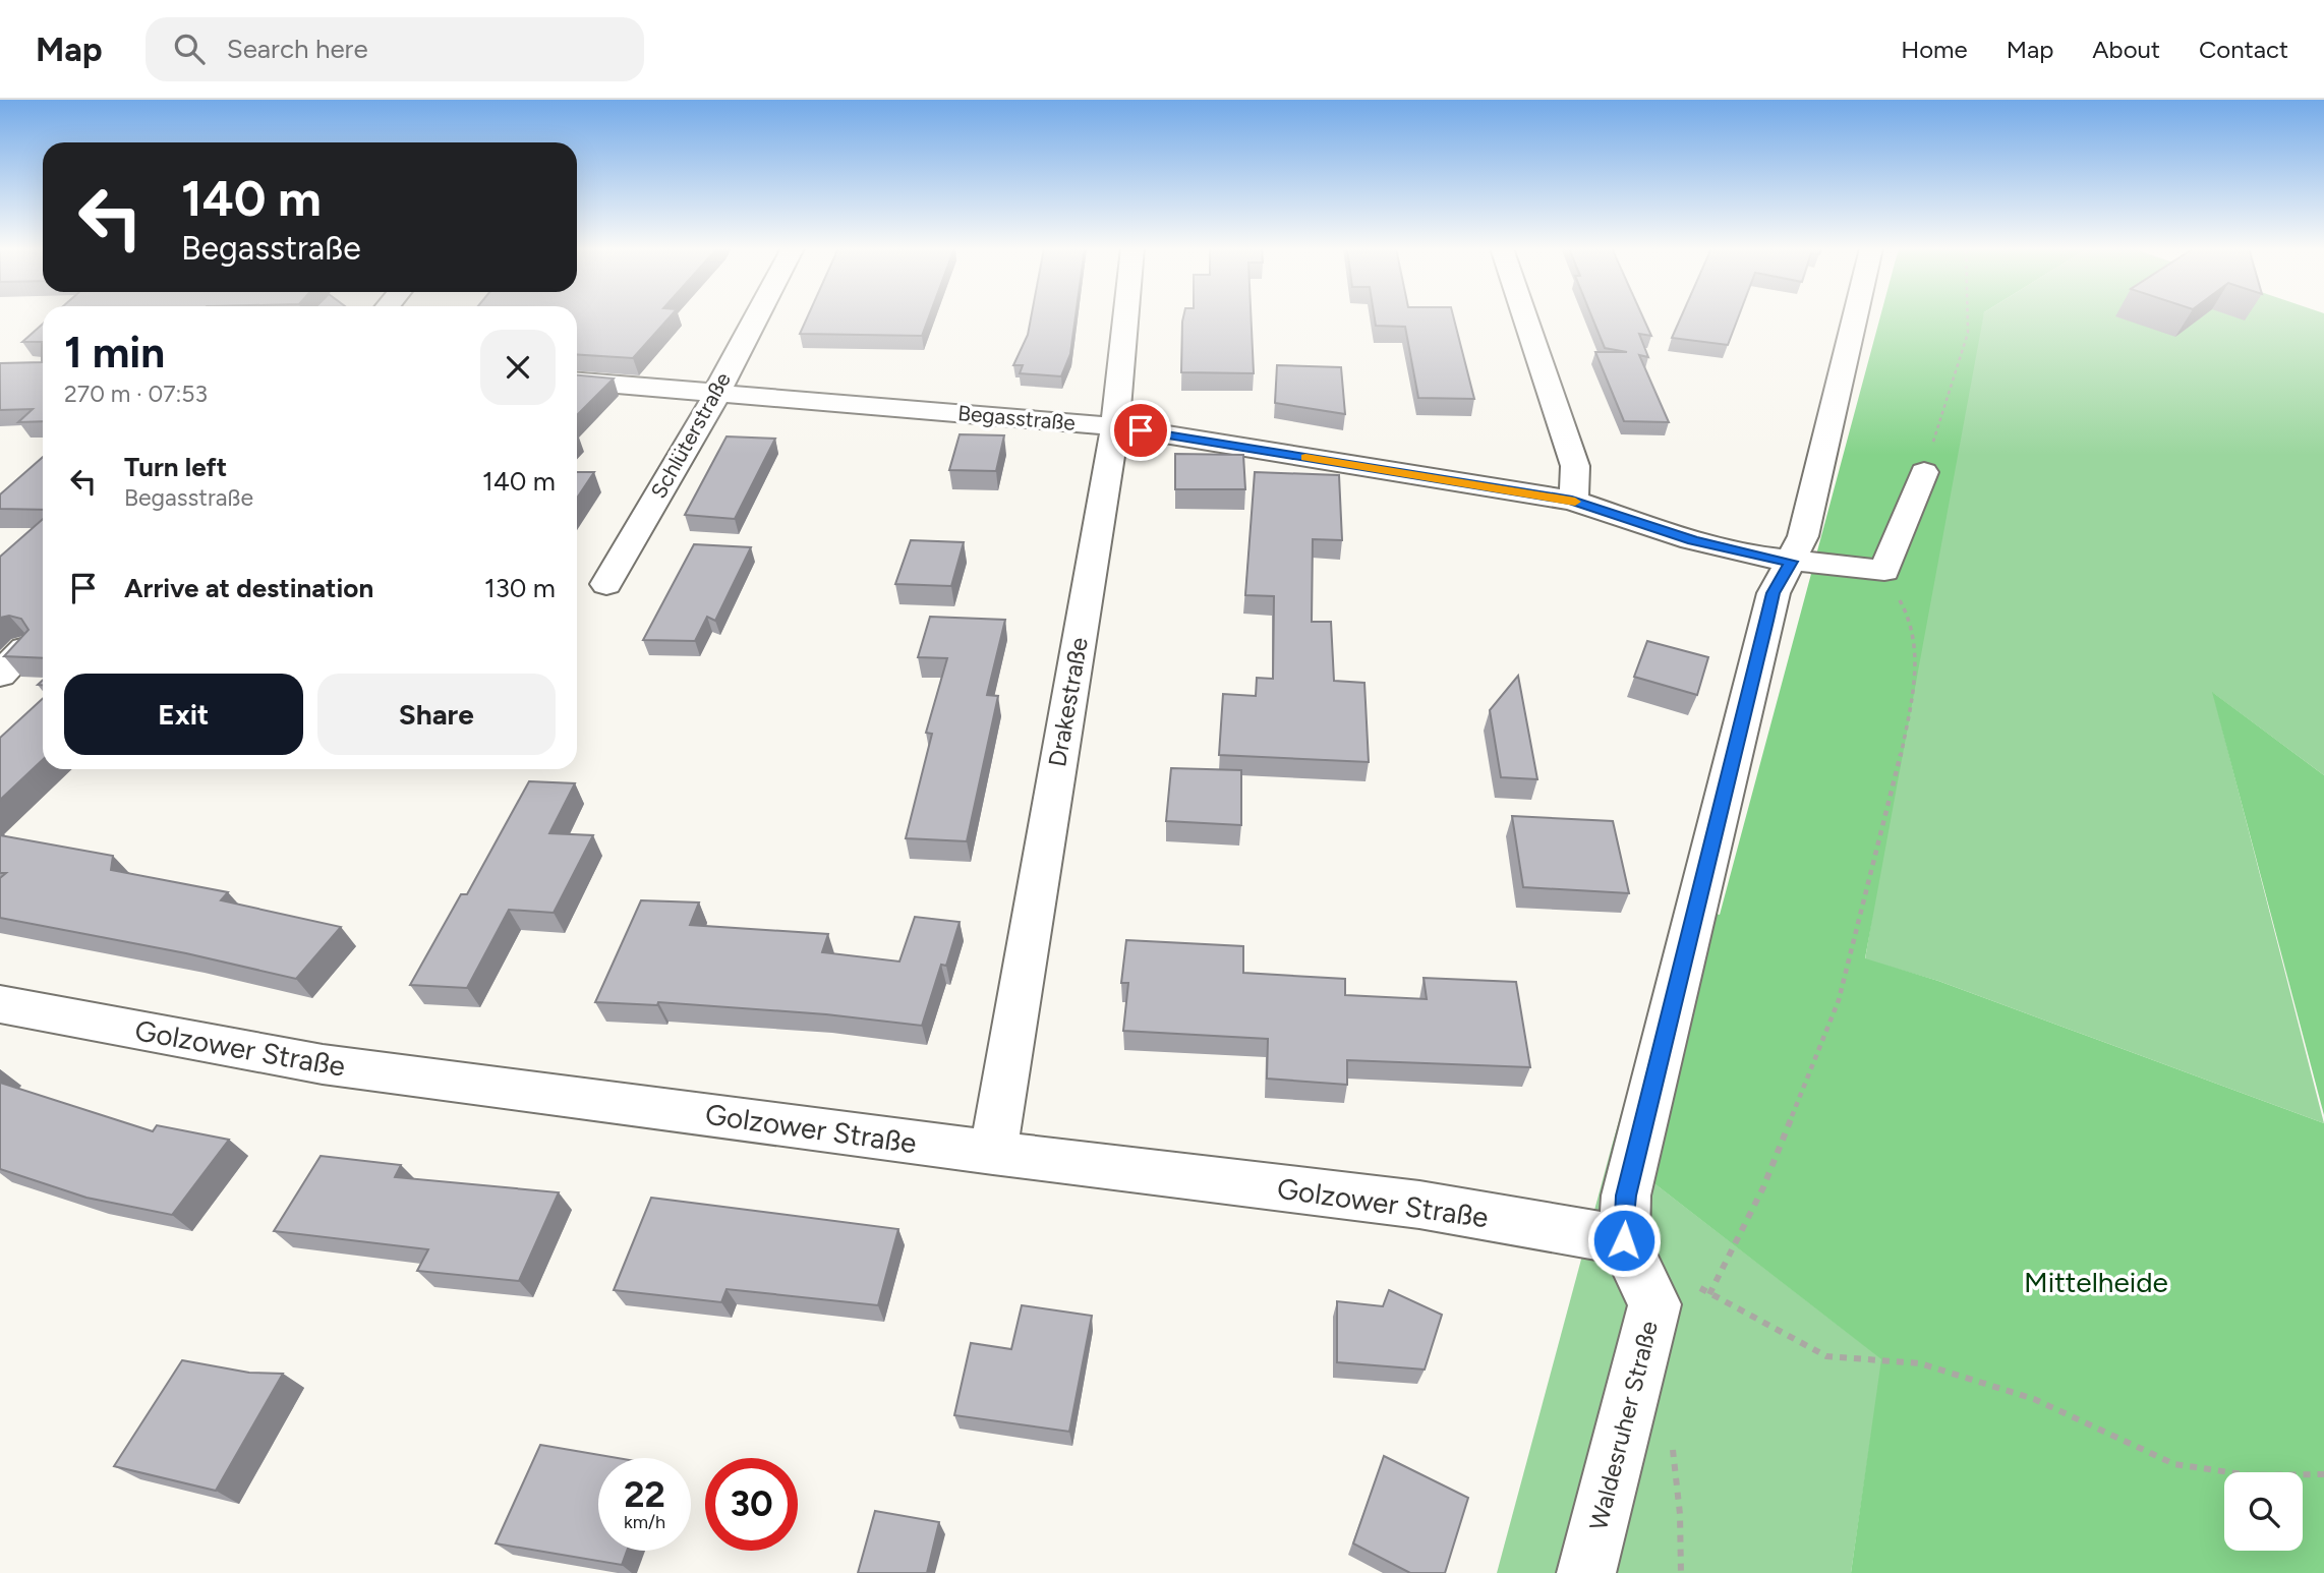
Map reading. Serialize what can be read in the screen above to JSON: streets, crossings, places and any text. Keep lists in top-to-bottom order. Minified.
{"streets":{"street":["Begasstraße","Schlüterstraße","Drakestraße","Golzower Straße","Waldesruher Straße"]},"crossings":[["Begasstraße","Schlüterstraße"],["Begasstraße","Drakestraße"],["Begasstraße","Waldesruher Straße"],["Drakestraße","Golzower Straße"],["Golzower Straße","Waldesruher Straße"]],"parks":["Mittelheide"],"page":{"header":"Map","search":"Search here","nav":["Home","Map","About","Contact"],"turn":["140 m","Begasstraße"],"heading":["1 min","270 m · 07:53"],"list":[{"name":"Turn left","note":"Begasstraße","value":"140 m"},{"name":"Arrive at destination","value":"130 m"}],"buttons":["Exit","Share"],"speed":"22 km/h","limit":"30"}}
